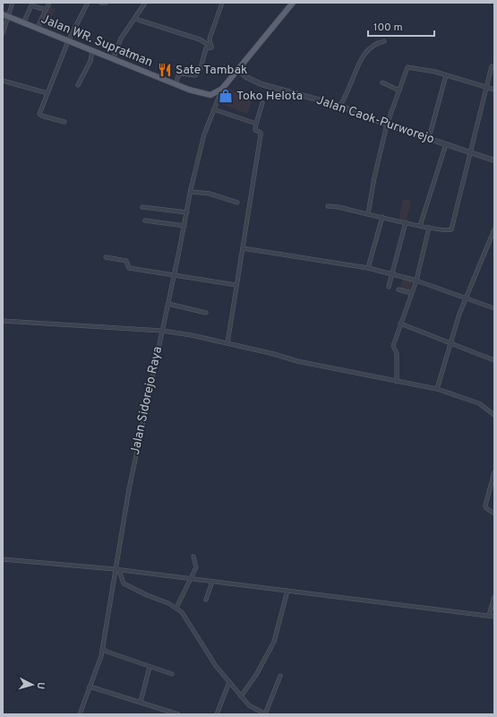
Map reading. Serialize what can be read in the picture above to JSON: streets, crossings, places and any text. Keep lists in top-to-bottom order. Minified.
{"streets":{"main road":["Jalan WR. Supratman"],"street":["Jalan Caok-Purworejo","Jalan Sidorejo Raya"]},"crossings":[["Jalan WR. Supratman","Jalan Sidorejo Raya"]],"places":{"restaurant":["Sate Tambak"],"shop":["Toko Helota"]},"scale_bar":"100 m","north":"right"}
